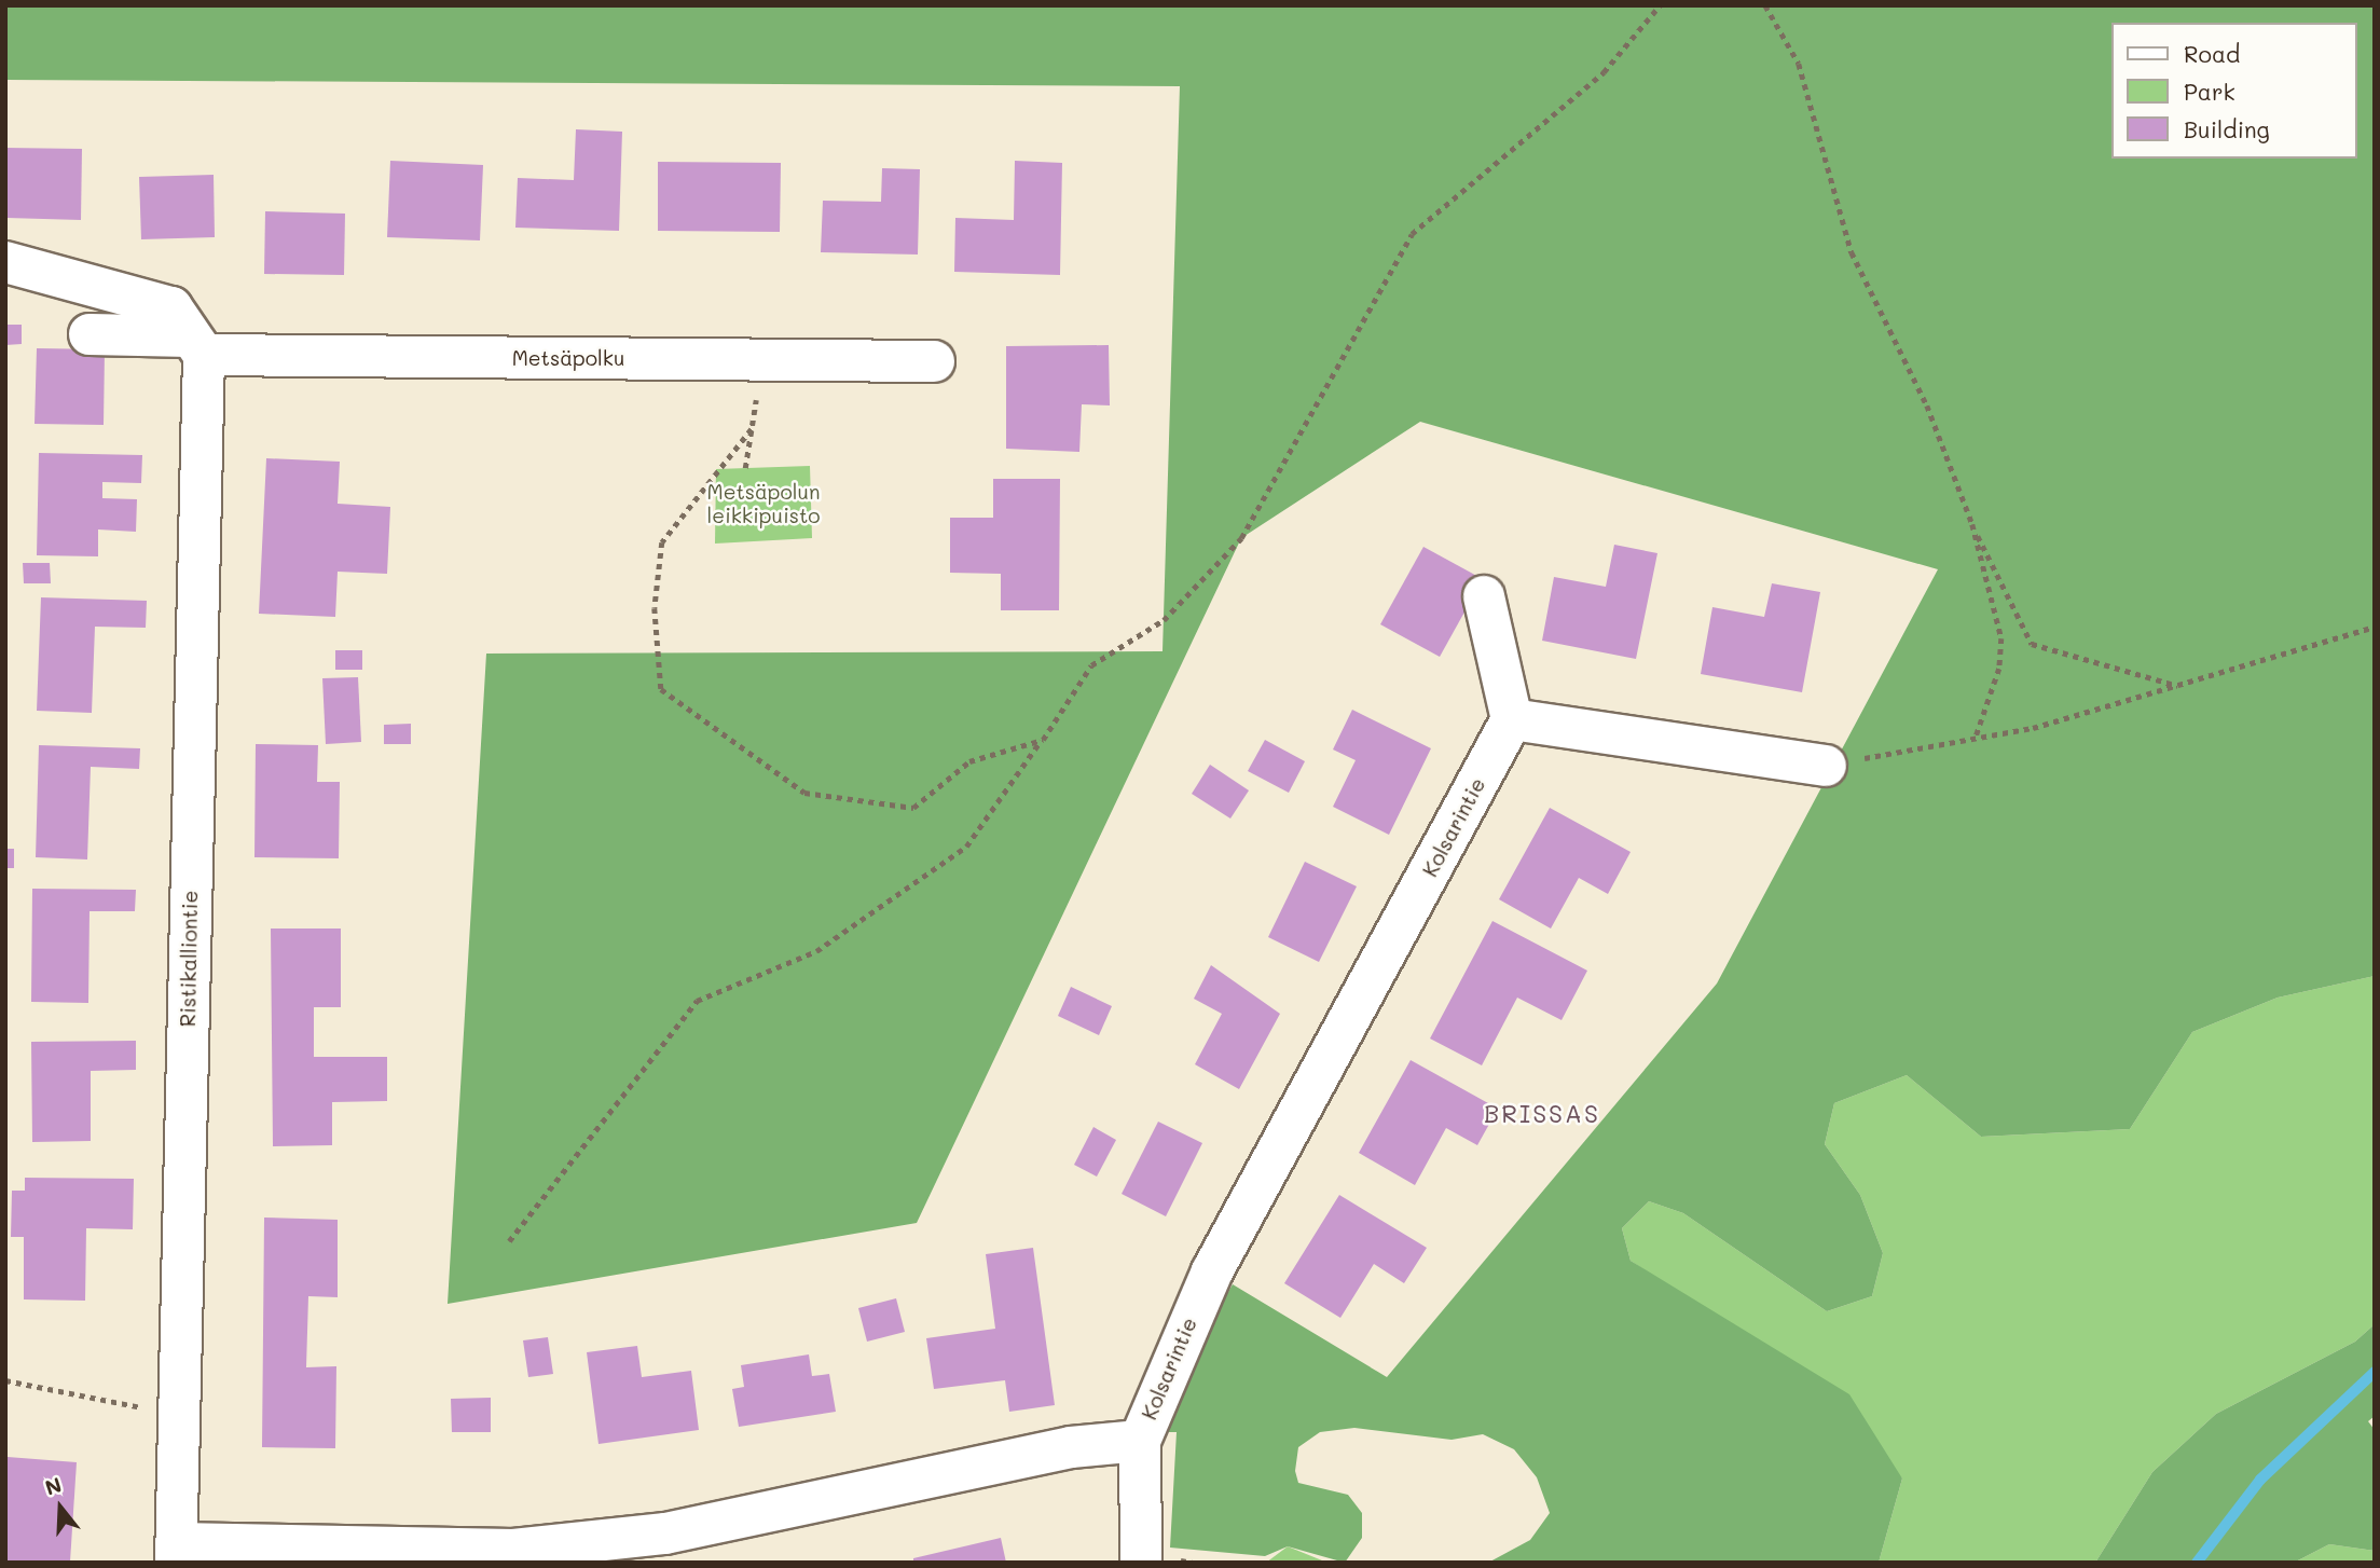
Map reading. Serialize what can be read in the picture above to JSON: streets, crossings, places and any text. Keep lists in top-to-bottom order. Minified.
{"streets":{"street":["Metsäpolku","Kolsarintie","Ristikalliontie"]},"crossings":[["Metsäpolku","Ristikalliontie"],["Kolsarintie","Ristikalliontie"]],"districts":["BRISSAS"],"parks":["Metsäpolun leikkipuisto"],"legend":["Road","Park","Building"],"north":"top"}
